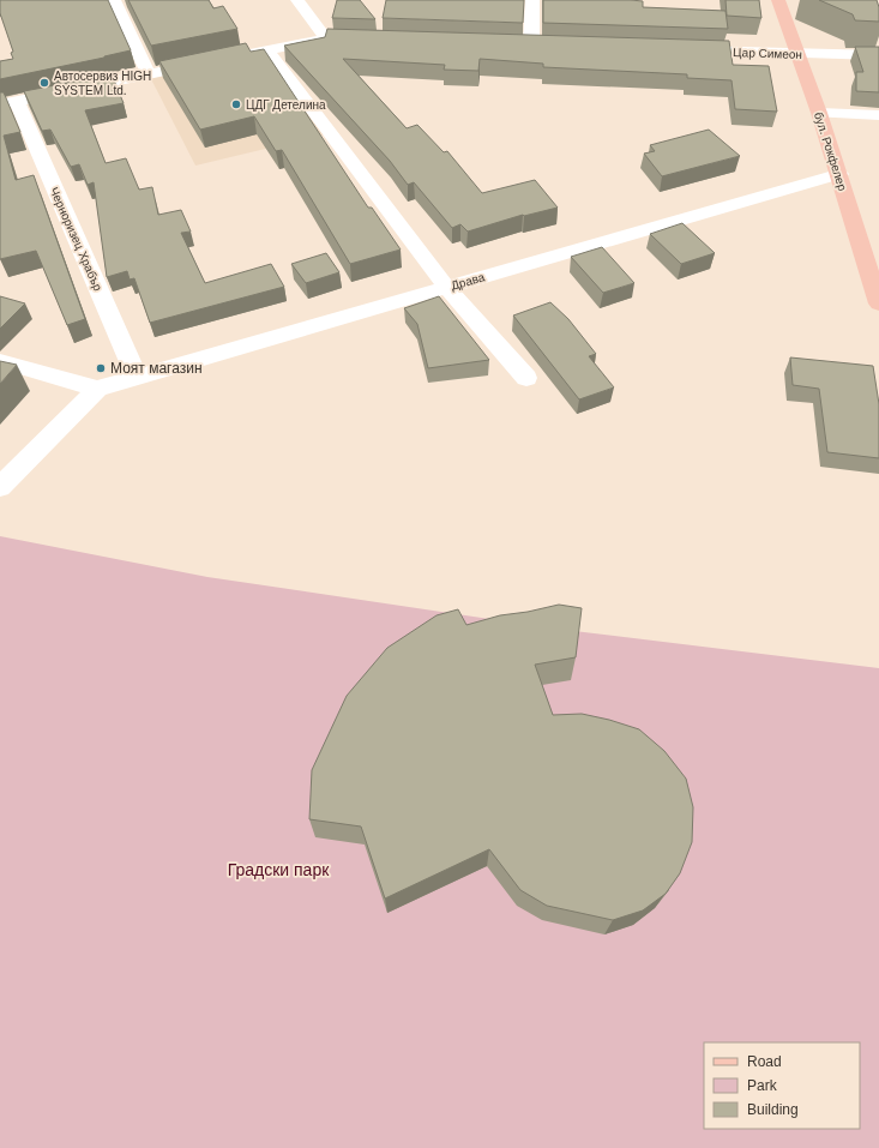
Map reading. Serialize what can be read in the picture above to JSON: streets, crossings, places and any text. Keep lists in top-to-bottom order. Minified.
{"streets":{"main road":["бул. Рокфелер"],"street":["Цар Симеон","Черноризец Храбър","Драва"]},"crossings":[["Цар Симеон","бул. Рокфелер"],["бул. Рокфелер","Драва"],["Черноризец Храбър","Драва"]],"parks":["Градски парк"],"places":["Автосервиз HIGH SYSTEM Ltd.","ЦДГ Детелина","Моят магазин"],"legend":["Road","Park","Building"]}
